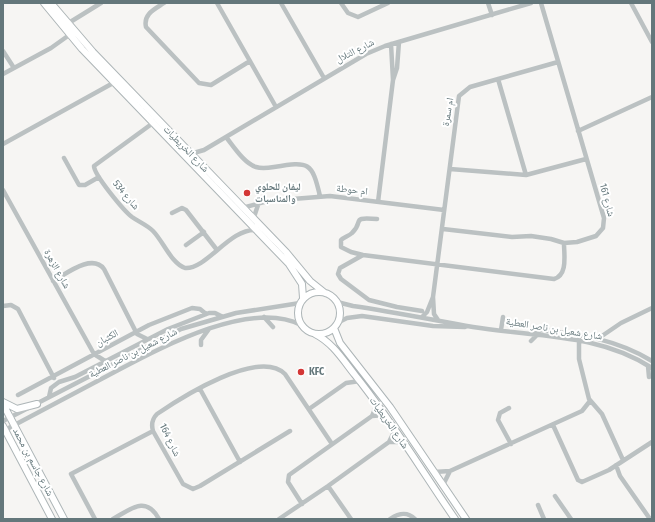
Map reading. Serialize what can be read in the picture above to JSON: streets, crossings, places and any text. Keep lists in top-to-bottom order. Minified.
{"streets":{"street":["شارع التلال","ام سمرة","شارع الخريطيات","ام حوطة","شارع 534","شارع 161","شارع الزهرة","شارع شعيل بن ناصر العطية","الكثبان","شارع 164","شارع جاسم بن محمد"]},"crossings":[["شارع التلال","شارع الخريطيات"],["ام سمرة","ام حوطة"],["ام سمرة","شارع 161"],["ام سمرة","شارع شعيل بن ناصر العطية"],["شارع الخريطيات","ام حوطة"],["شارع الخريطيات","شارع 534"],["شارع الخريطيات","شارع شعيل بن ناصر العطية"],["شارع الزهرة","الكثبان"],["شارع شعيل بن ناصر العطية","الكثبان"],["شارع شعيل بن ناصر العطية","شارع جاسم بن محمد"]],"places":["ليفان للحلوي والمناسبات","KFC"]}
